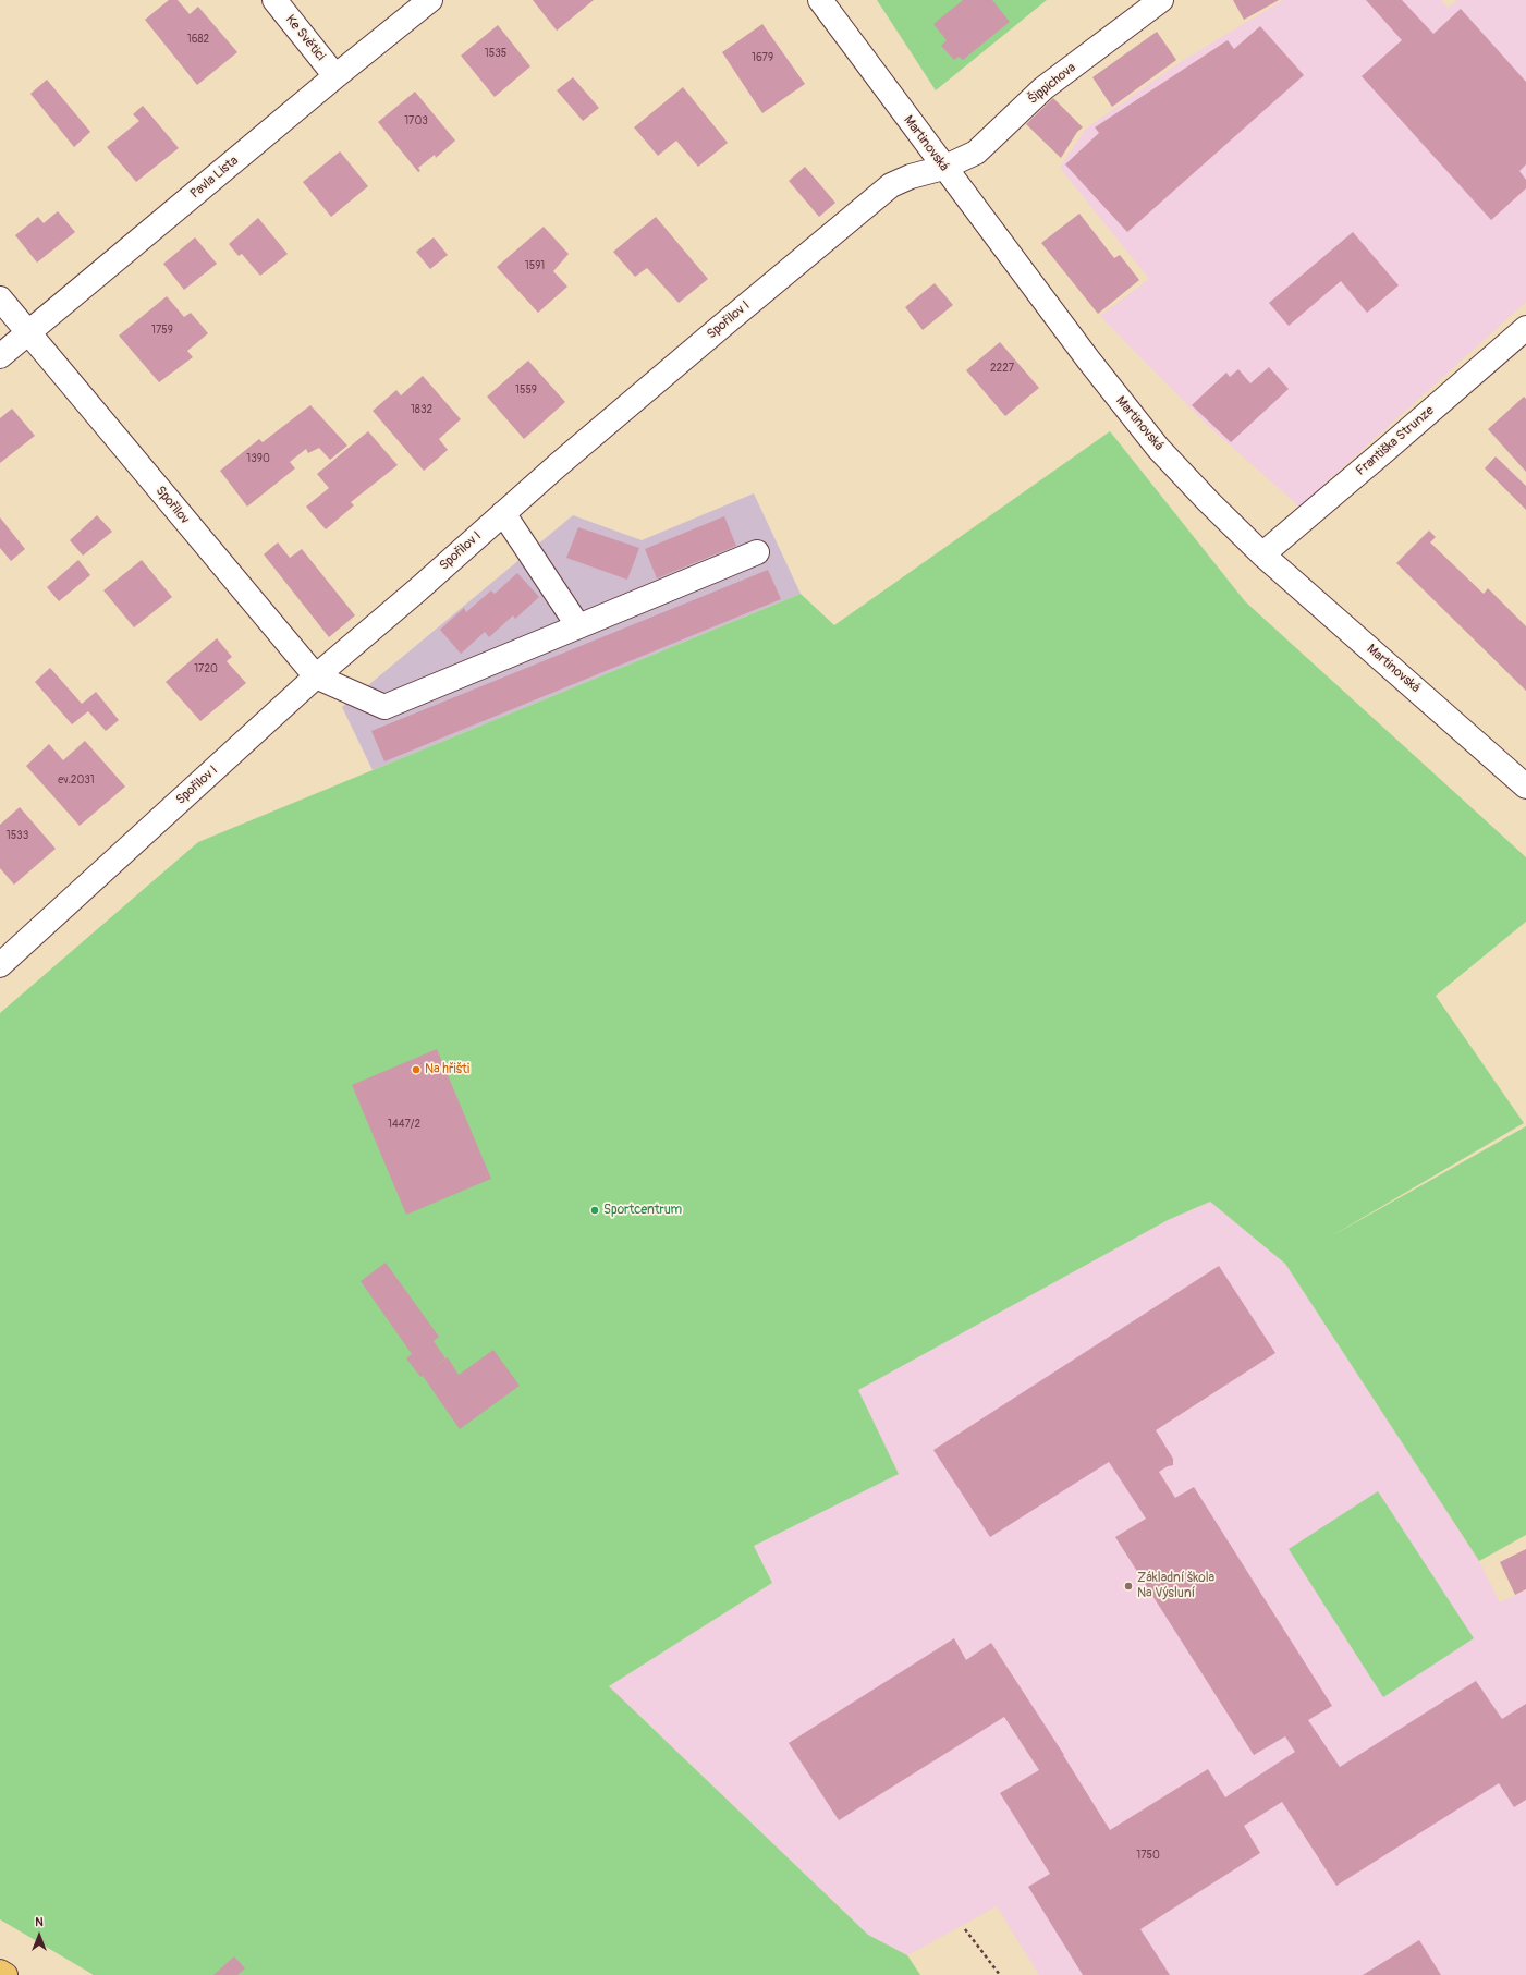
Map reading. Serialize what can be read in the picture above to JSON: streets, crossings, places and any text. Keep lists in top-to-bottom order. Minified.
{"streets":{"street":["Ke Světici","Šippichova","Martinovská","Pavla Lista","Spořilov I","Františka Strunze","Spořilov"]},"crossings":[["Ke Světici","Pavla Lista"],["Šippichova","Martinovská"],["Šippichova","Spořilov I"],["Martinovská","Spořilov I"],["Martinovská","Františka Strunze"],["Pavla Lista","Spořilov"],["Spořilov I","Spořilov"]],"places":["Na hřišti","Sportcentrum","Základní škola Na Výsluní"],"house_numbers":["1682","1535","1679","1703","1591","1759","2227","1559","1832","1390","1720","ev.2031","1533","1447/2","1750"],"north":"top"}
